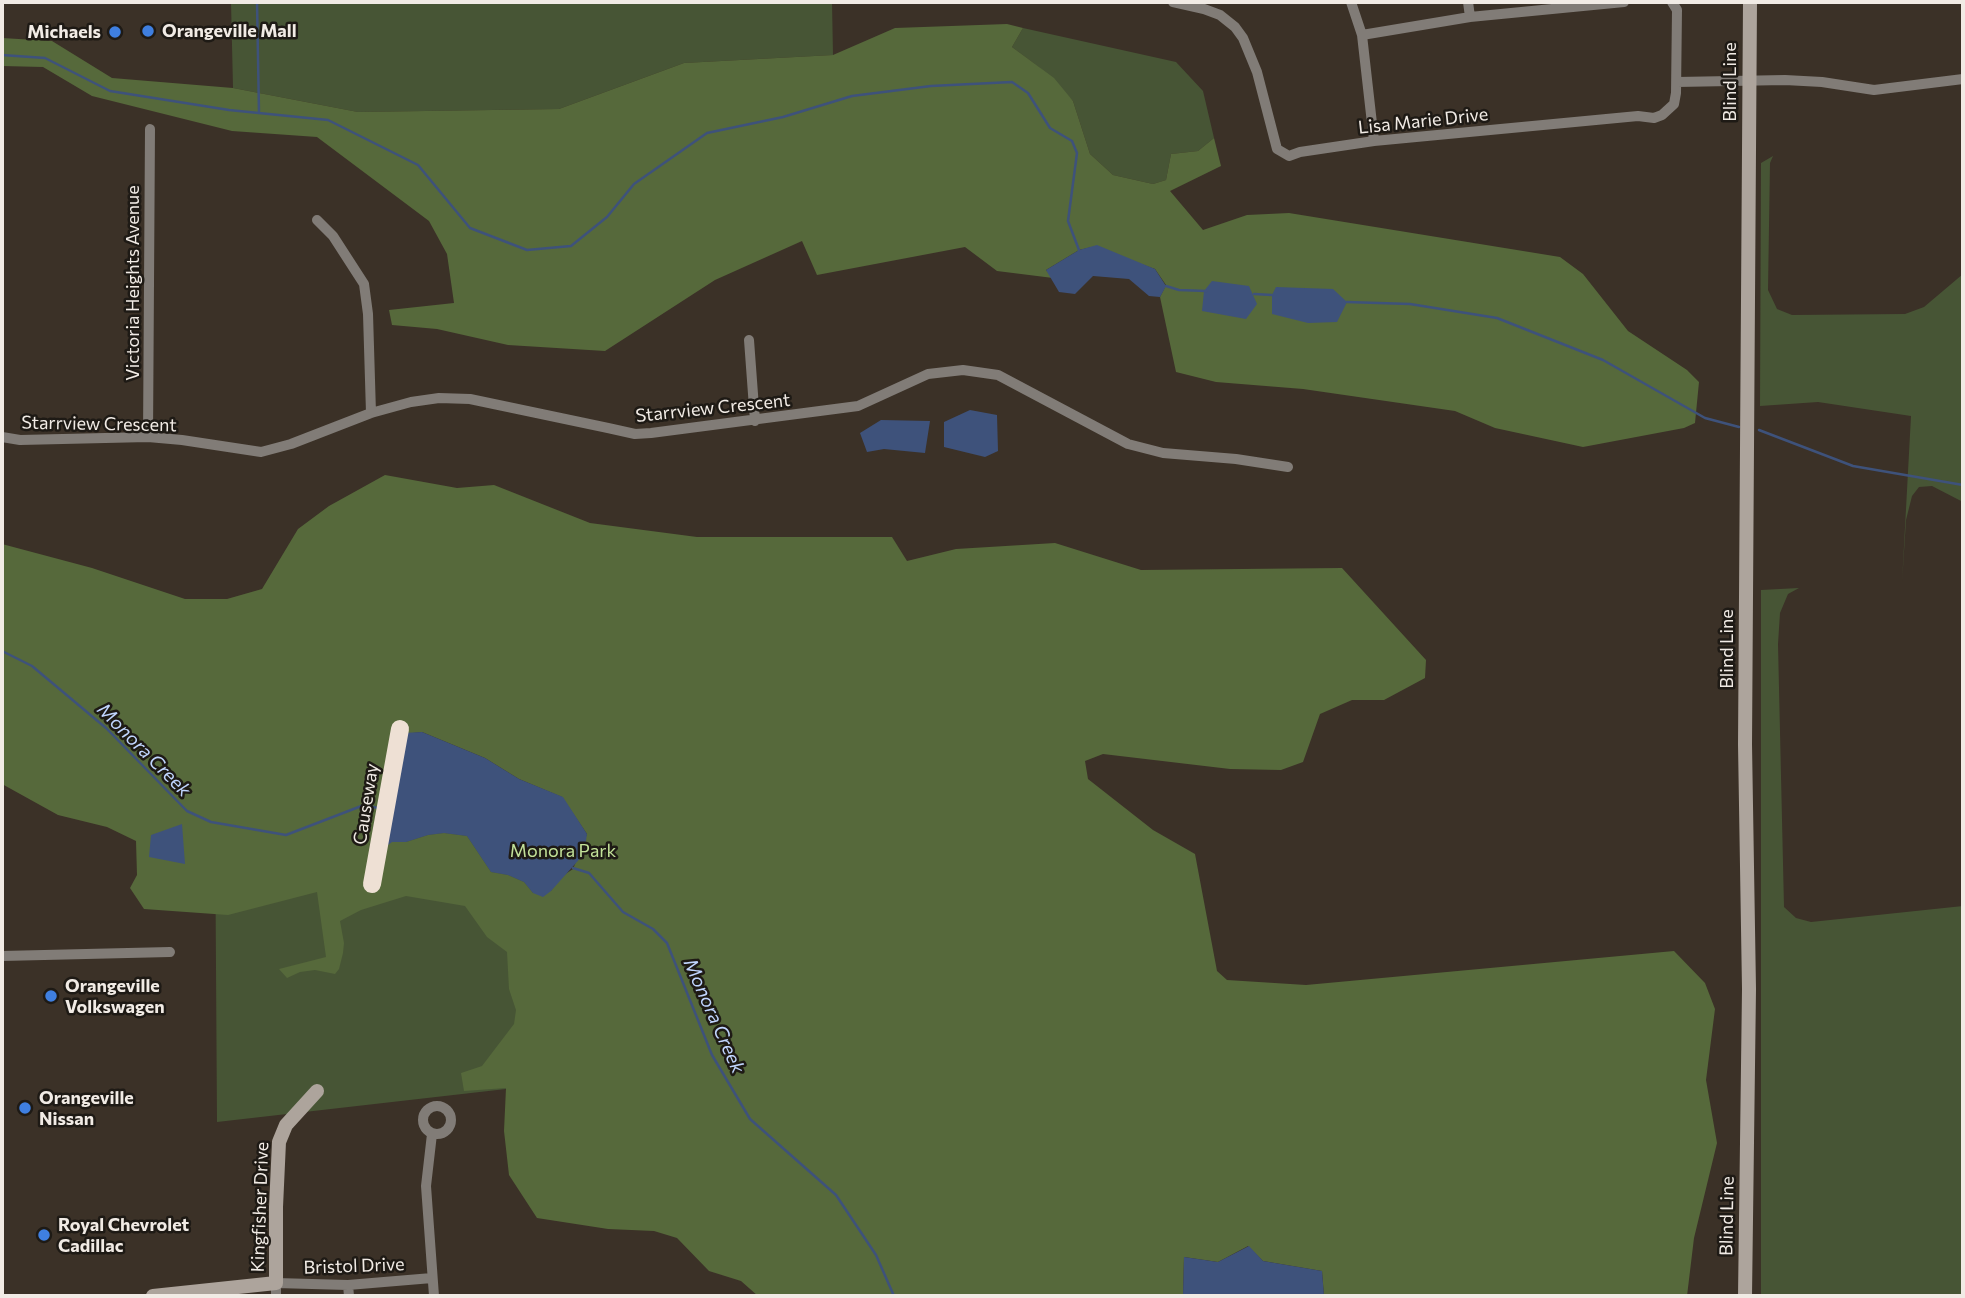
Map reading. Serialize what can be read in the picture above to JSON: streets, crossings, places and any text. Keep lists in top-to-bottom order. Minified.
{"streets":{"highway":["Causeway"],"street":["Blind Line","Lisa Marie Drive","Victoria Heights Avenue","Starrview Crescent","Kingfisher Drive","Bristol Drive"]},"crossings":[["Victoria Heights Avenue","Starrview Crescent"],["Kingfisher Drive","Bristol Drive"]],"water":["Monora Creek"],"parks":["Monora Park"],"places":["Orangeville Mall","Michaels","Orangeville Volkswagen","Orangeville Nissan","Royal Chevrolet Cadillac"]}
